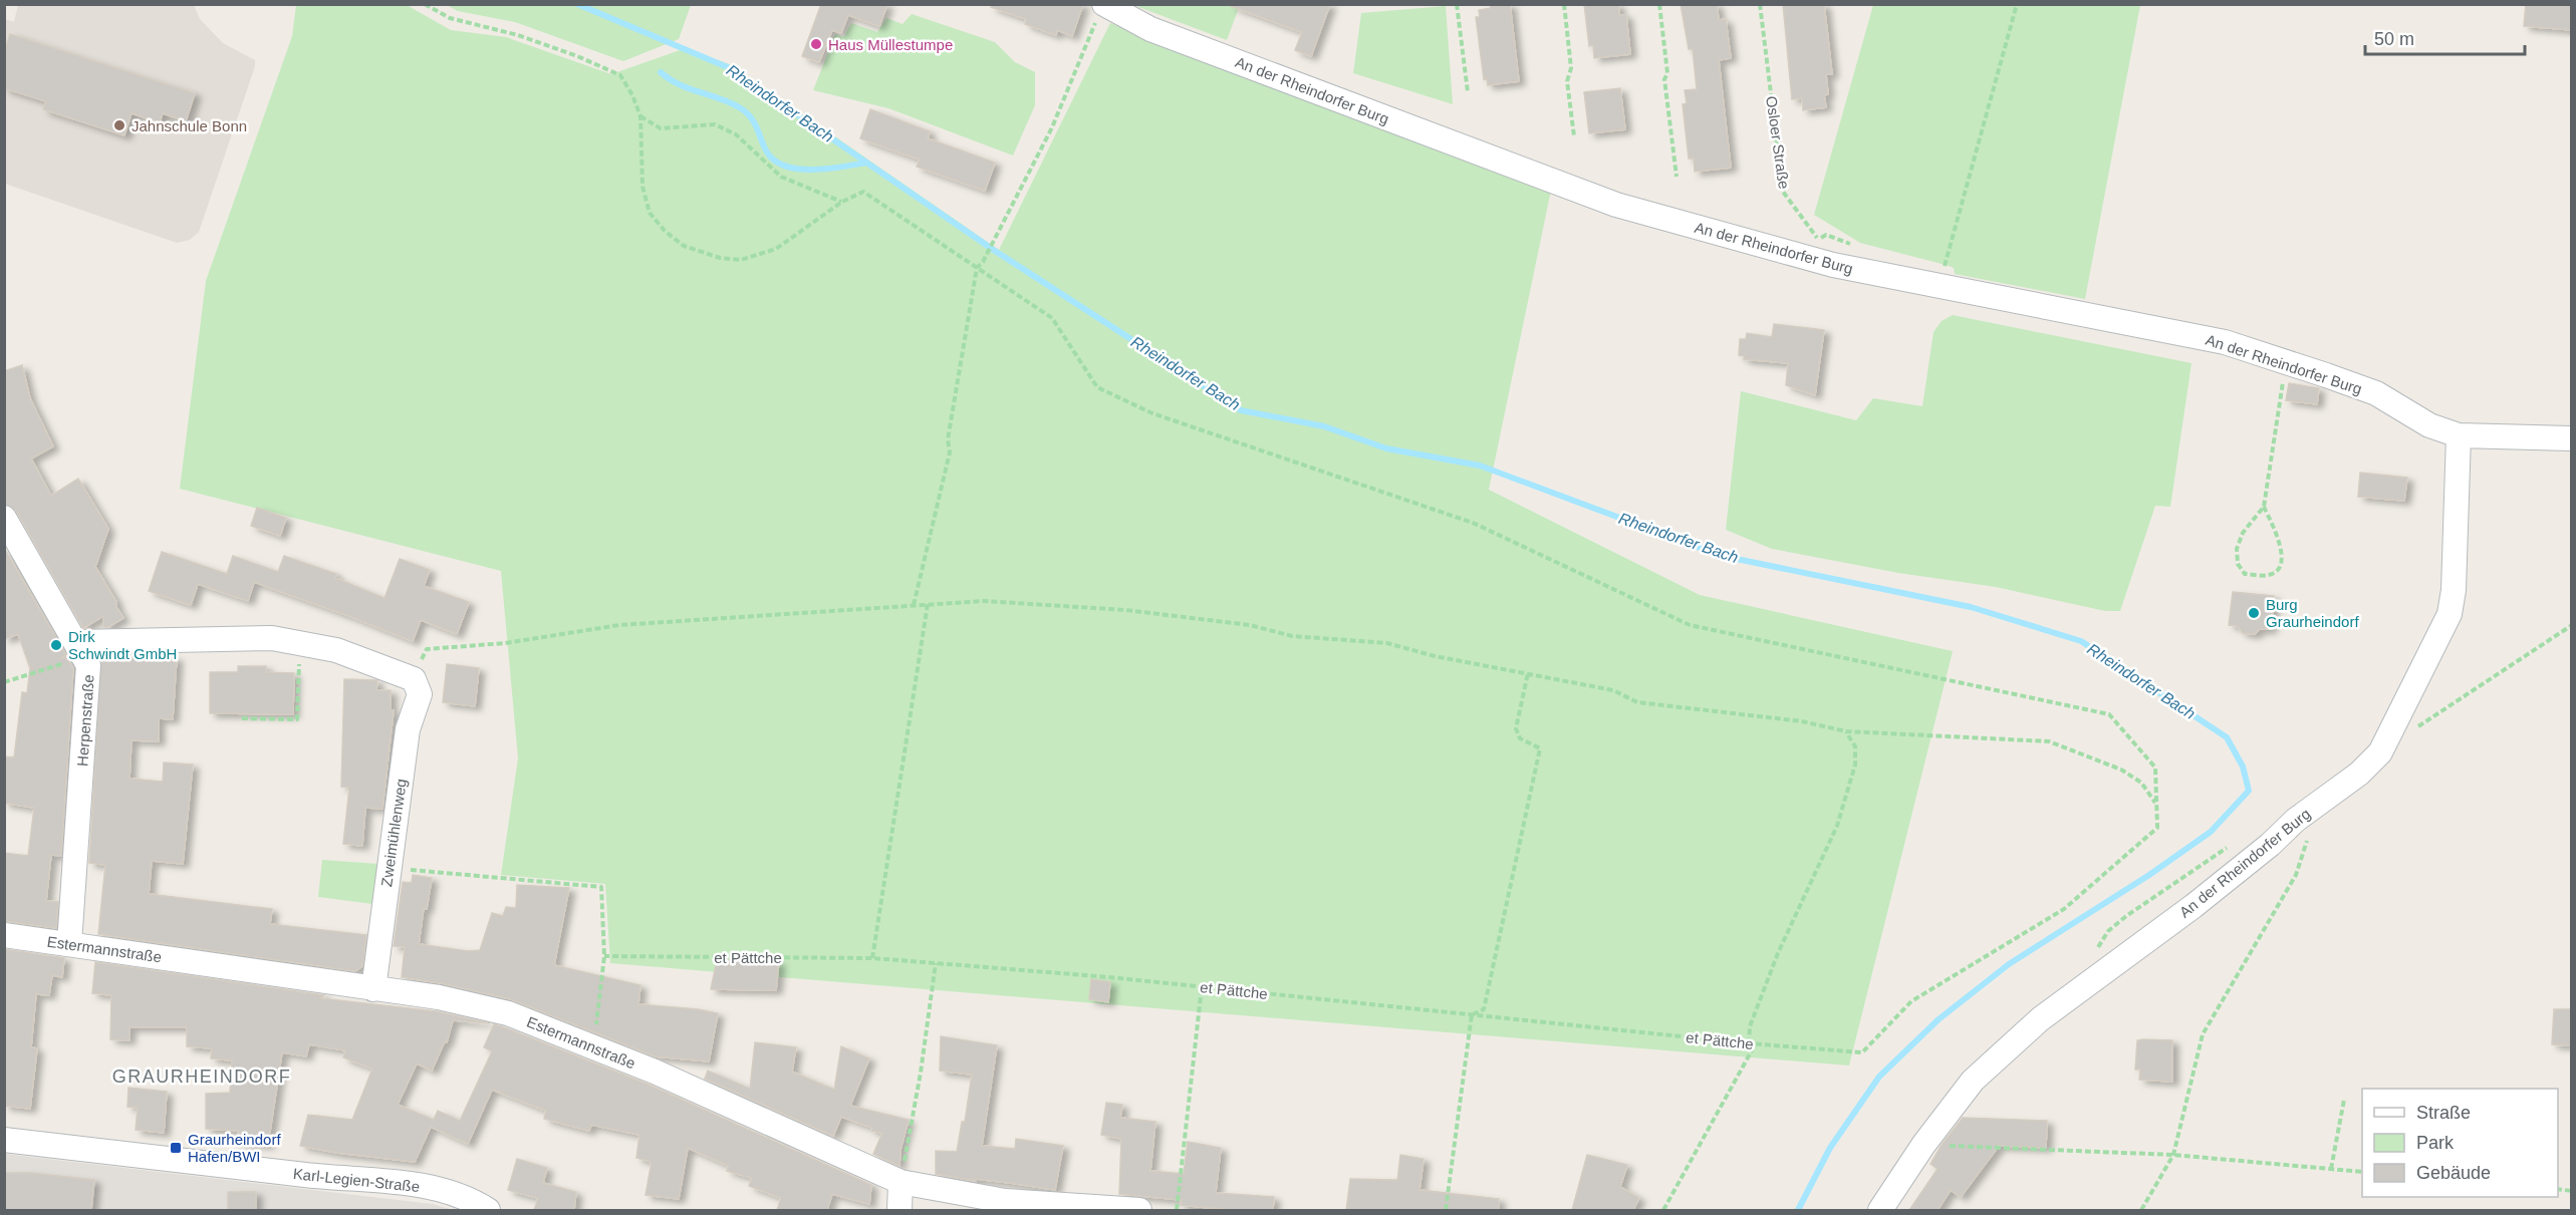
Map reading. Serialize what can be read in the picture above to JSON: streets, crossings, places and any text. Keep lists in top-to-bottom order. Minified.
{"streets":{"street":["An der Rheindorfer Burg","Herpenstraße","Zweimühlenweg","Estermannstraße","Karl-Legien-Straße"],"path":["Osloer Straße","et Pättche"]},"crossings":[["An der Rheindorfer Burg","Osloer Straße"],["Herpenstraße","Estermannstraße"],["Zweimühlenweg","Estermannstraße"]],"districts":["GRAURHEINDORF"],"water":["Rheindorfer Bach"],"places":{"other":["Haus Müllestumpe","Jahnschule Bonn","Burg Graurheindorf","Dirk Schwindt GmbH"],"transit":["Graurheindorf Hafen/BWI"]},"legend":["Straße","Park","Gebäude"],"scale_bar":"50 m"}
